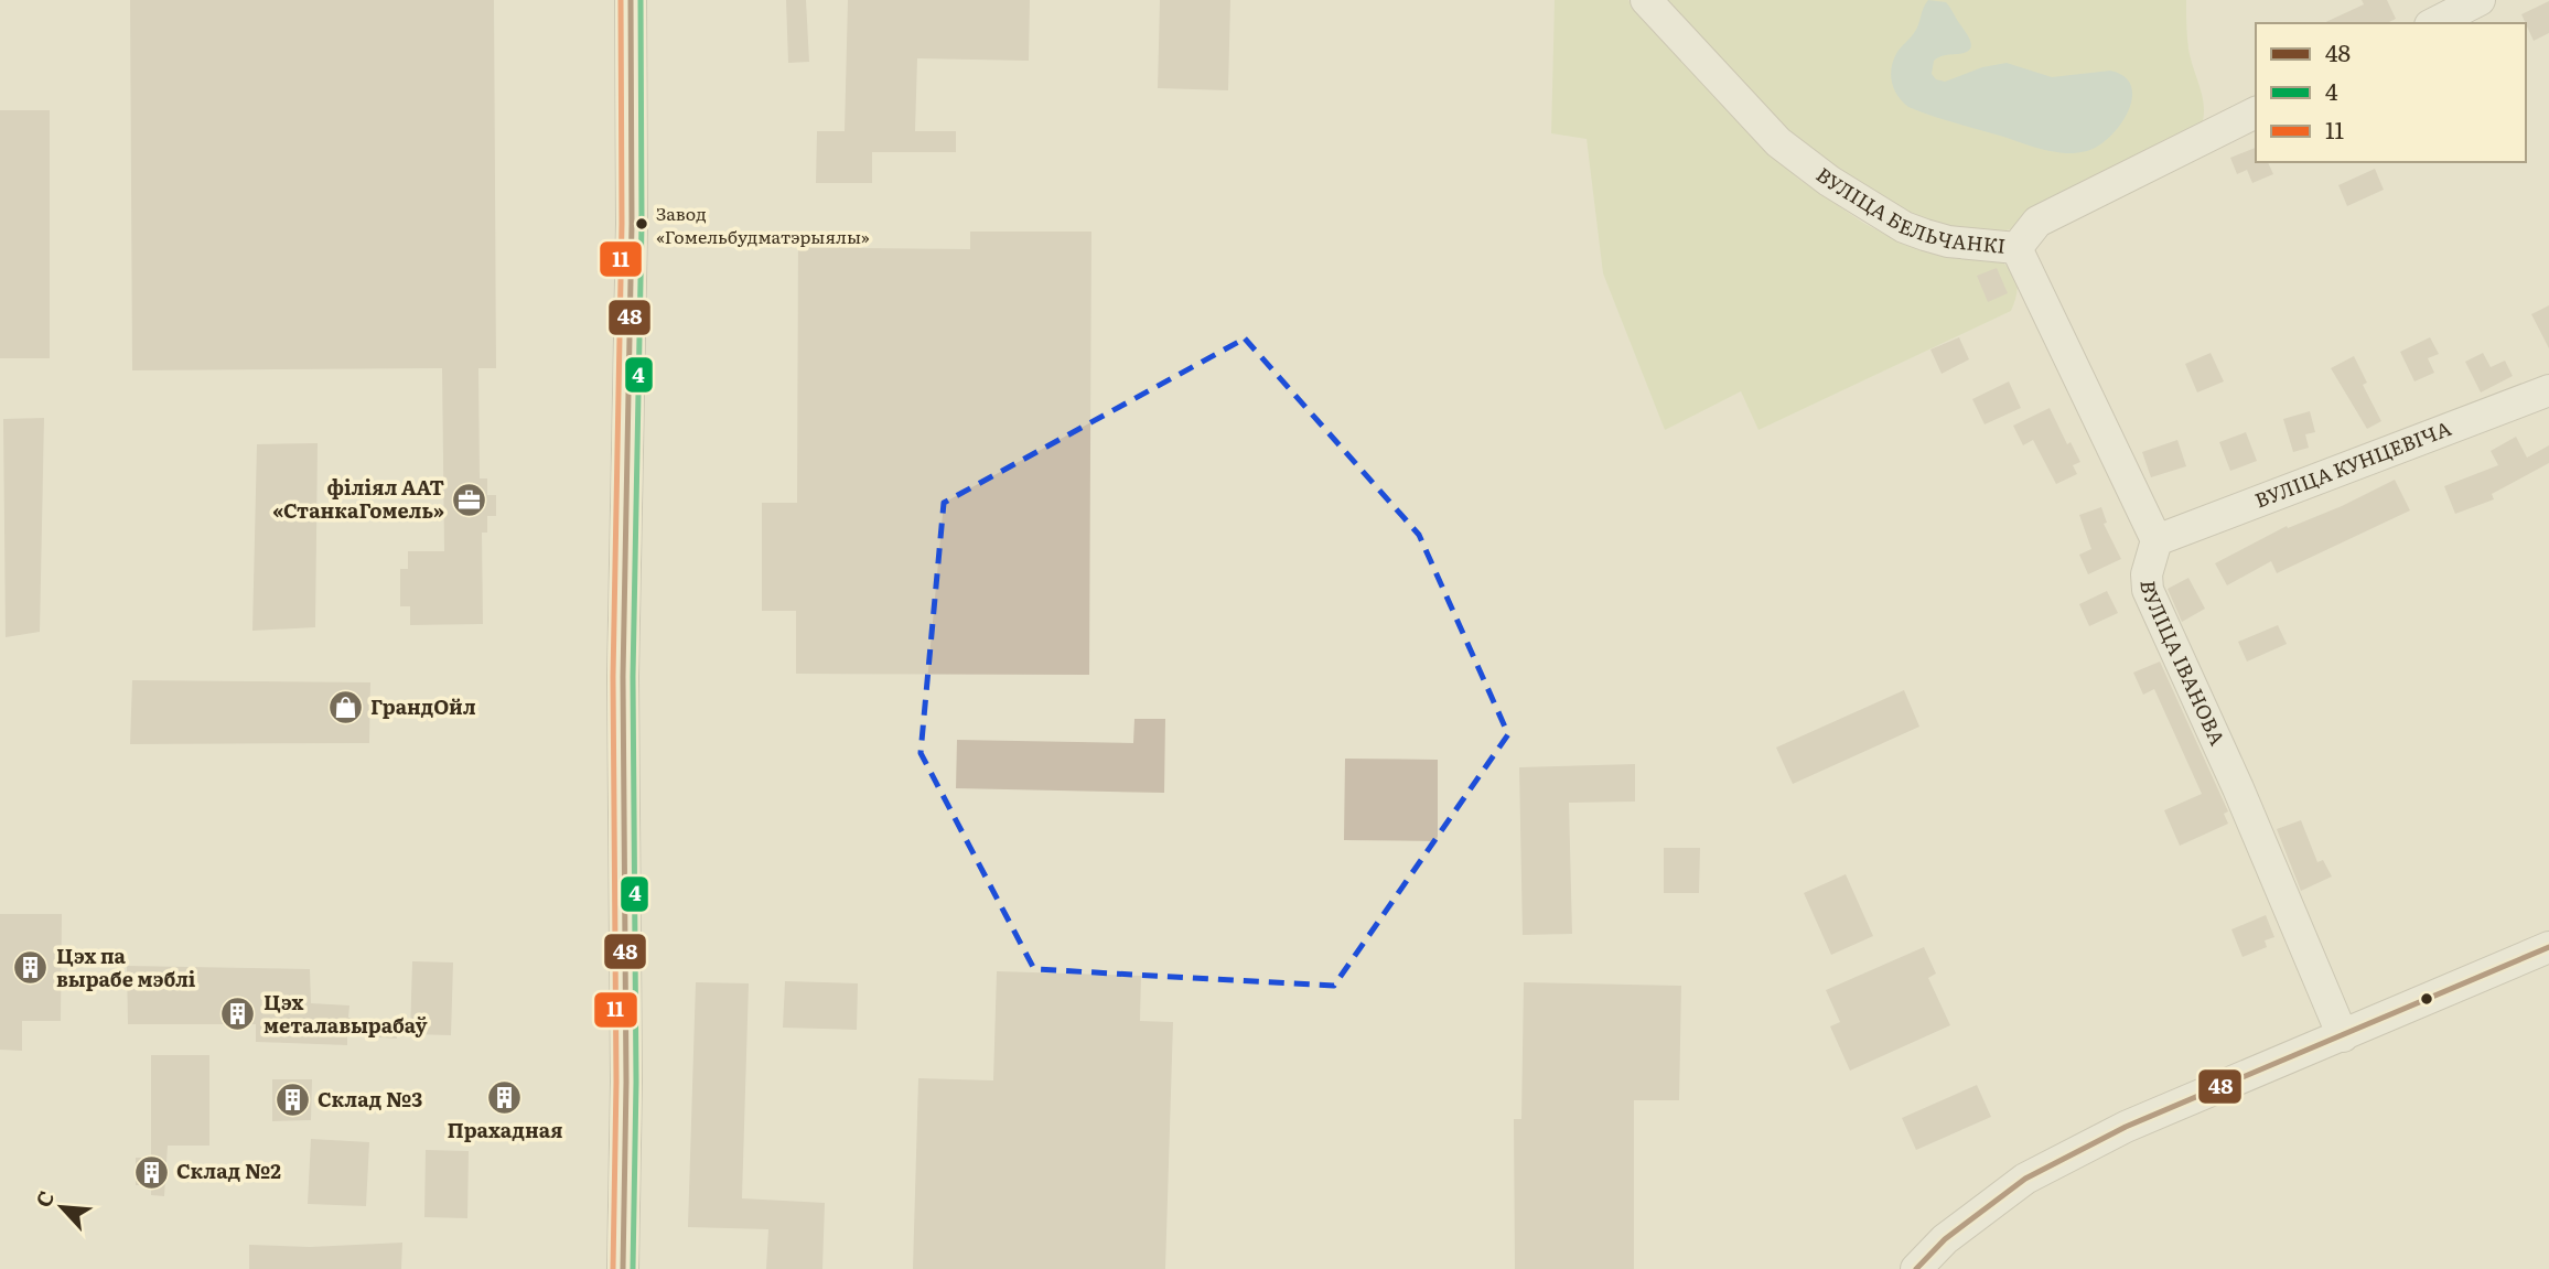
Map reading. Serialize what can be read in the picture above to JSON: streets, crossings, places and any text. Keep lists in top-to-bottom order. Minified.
{"streets":{"street":["ВУЛІЦА БЕЛЬЧАНКІ","ВУЛІЦА КУНЦЕВІЧА","ВУЛІЦА ІВАНОВА"]},"crossings":[["ВУЛІЦА КУНЦЕВІЧА","ВУЛІЦА ІВАНОВА"]],"places":{"other":["Завод «Гомельбудматэрыялы»"],"office":["філіял ААТ «СтанкаГомель»"],"shop":["ГрандОйл"],"building":["Цэх па вырабе мэблі","Цэх металавырабаў","Прахадная","Склад №3","Склад №2"]},"lines":["transit line 48","transit line 4","transit line 11"],"legend":["48","4","11"],"north":"top left"}
